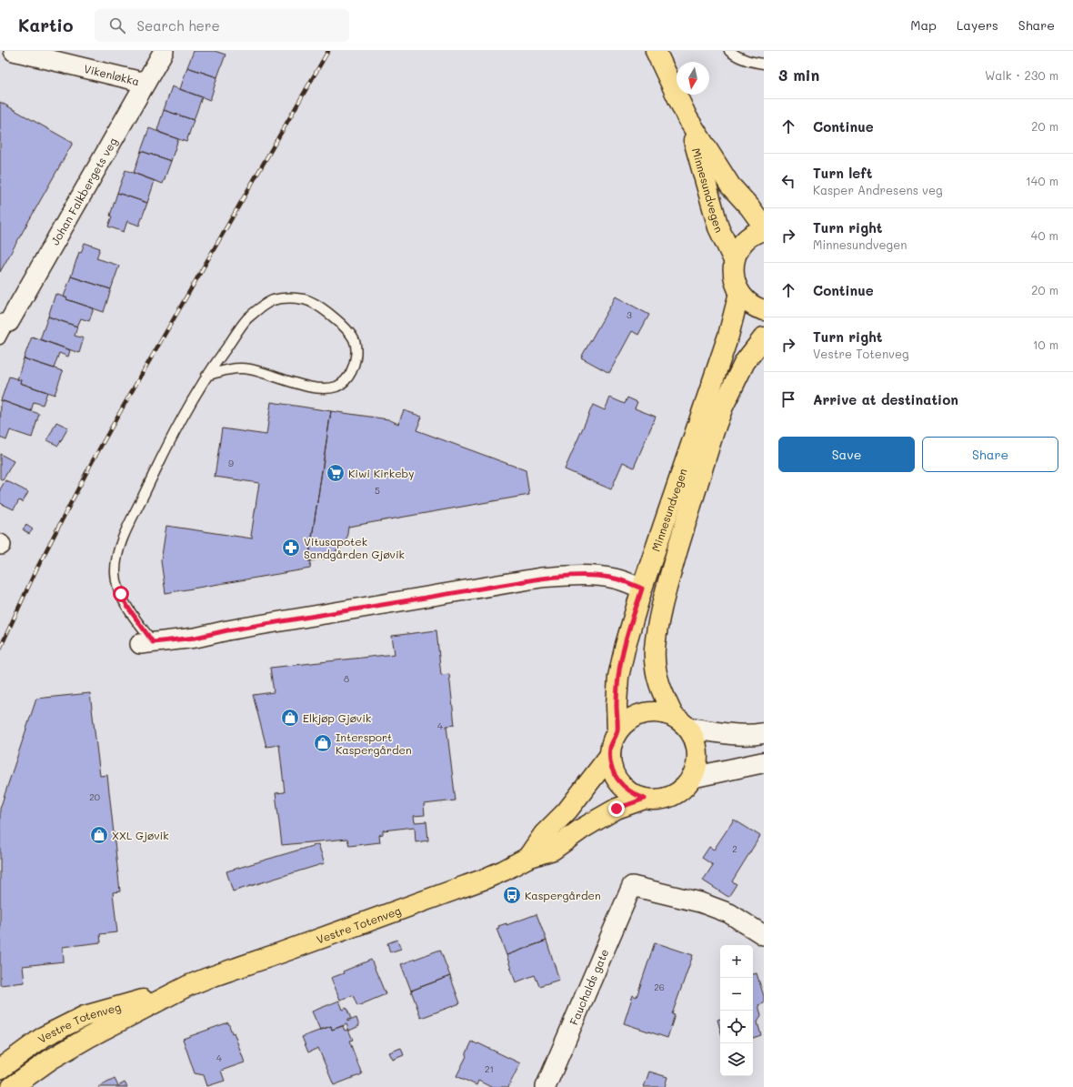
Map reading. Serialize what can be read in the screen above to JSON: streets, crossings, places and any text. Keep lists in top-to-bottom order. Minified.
{"streets":{"main road":["Minnesundvegen","Vestre Totenveg"],"street":["Vikenløkka","Johan Falkbergets veg","Fauchalds gate"]},"crossings":[["Vikenløkka","Johan Falkbergets veg"],["Minnesundvegen","Vestre Totenveg"]],"places":{"supermarket":["Kiwi Kirkeby"],"pharmacy":["Vitusapotek Sandgården Gjøvik"],"shop":["Elkjøp Gjøvik","Intersport Kaspergården","XXL Gjøvik"],"bus stop":["Kaspergården"]},"house_numbers":["3","9","5","8","4","20","2","26","4","21"],"north":"bottom","page":{"header":"Kartio","search":"Search here","nav":["Map","Layers","Share"],"heading":["3 min","Walk · 230 m"],"list":[["Continue","20 m"],["Turn left","Kasper Andresens veg","140 m"],["Turn right","Minnesundvegen","40 m"],["Continue","20 m"],["Turn right","Vestre Totenveg","10 m"],"Arrive at destination"],"buttons":["Save","Share"],"map_buttons":["+","−"]}}
